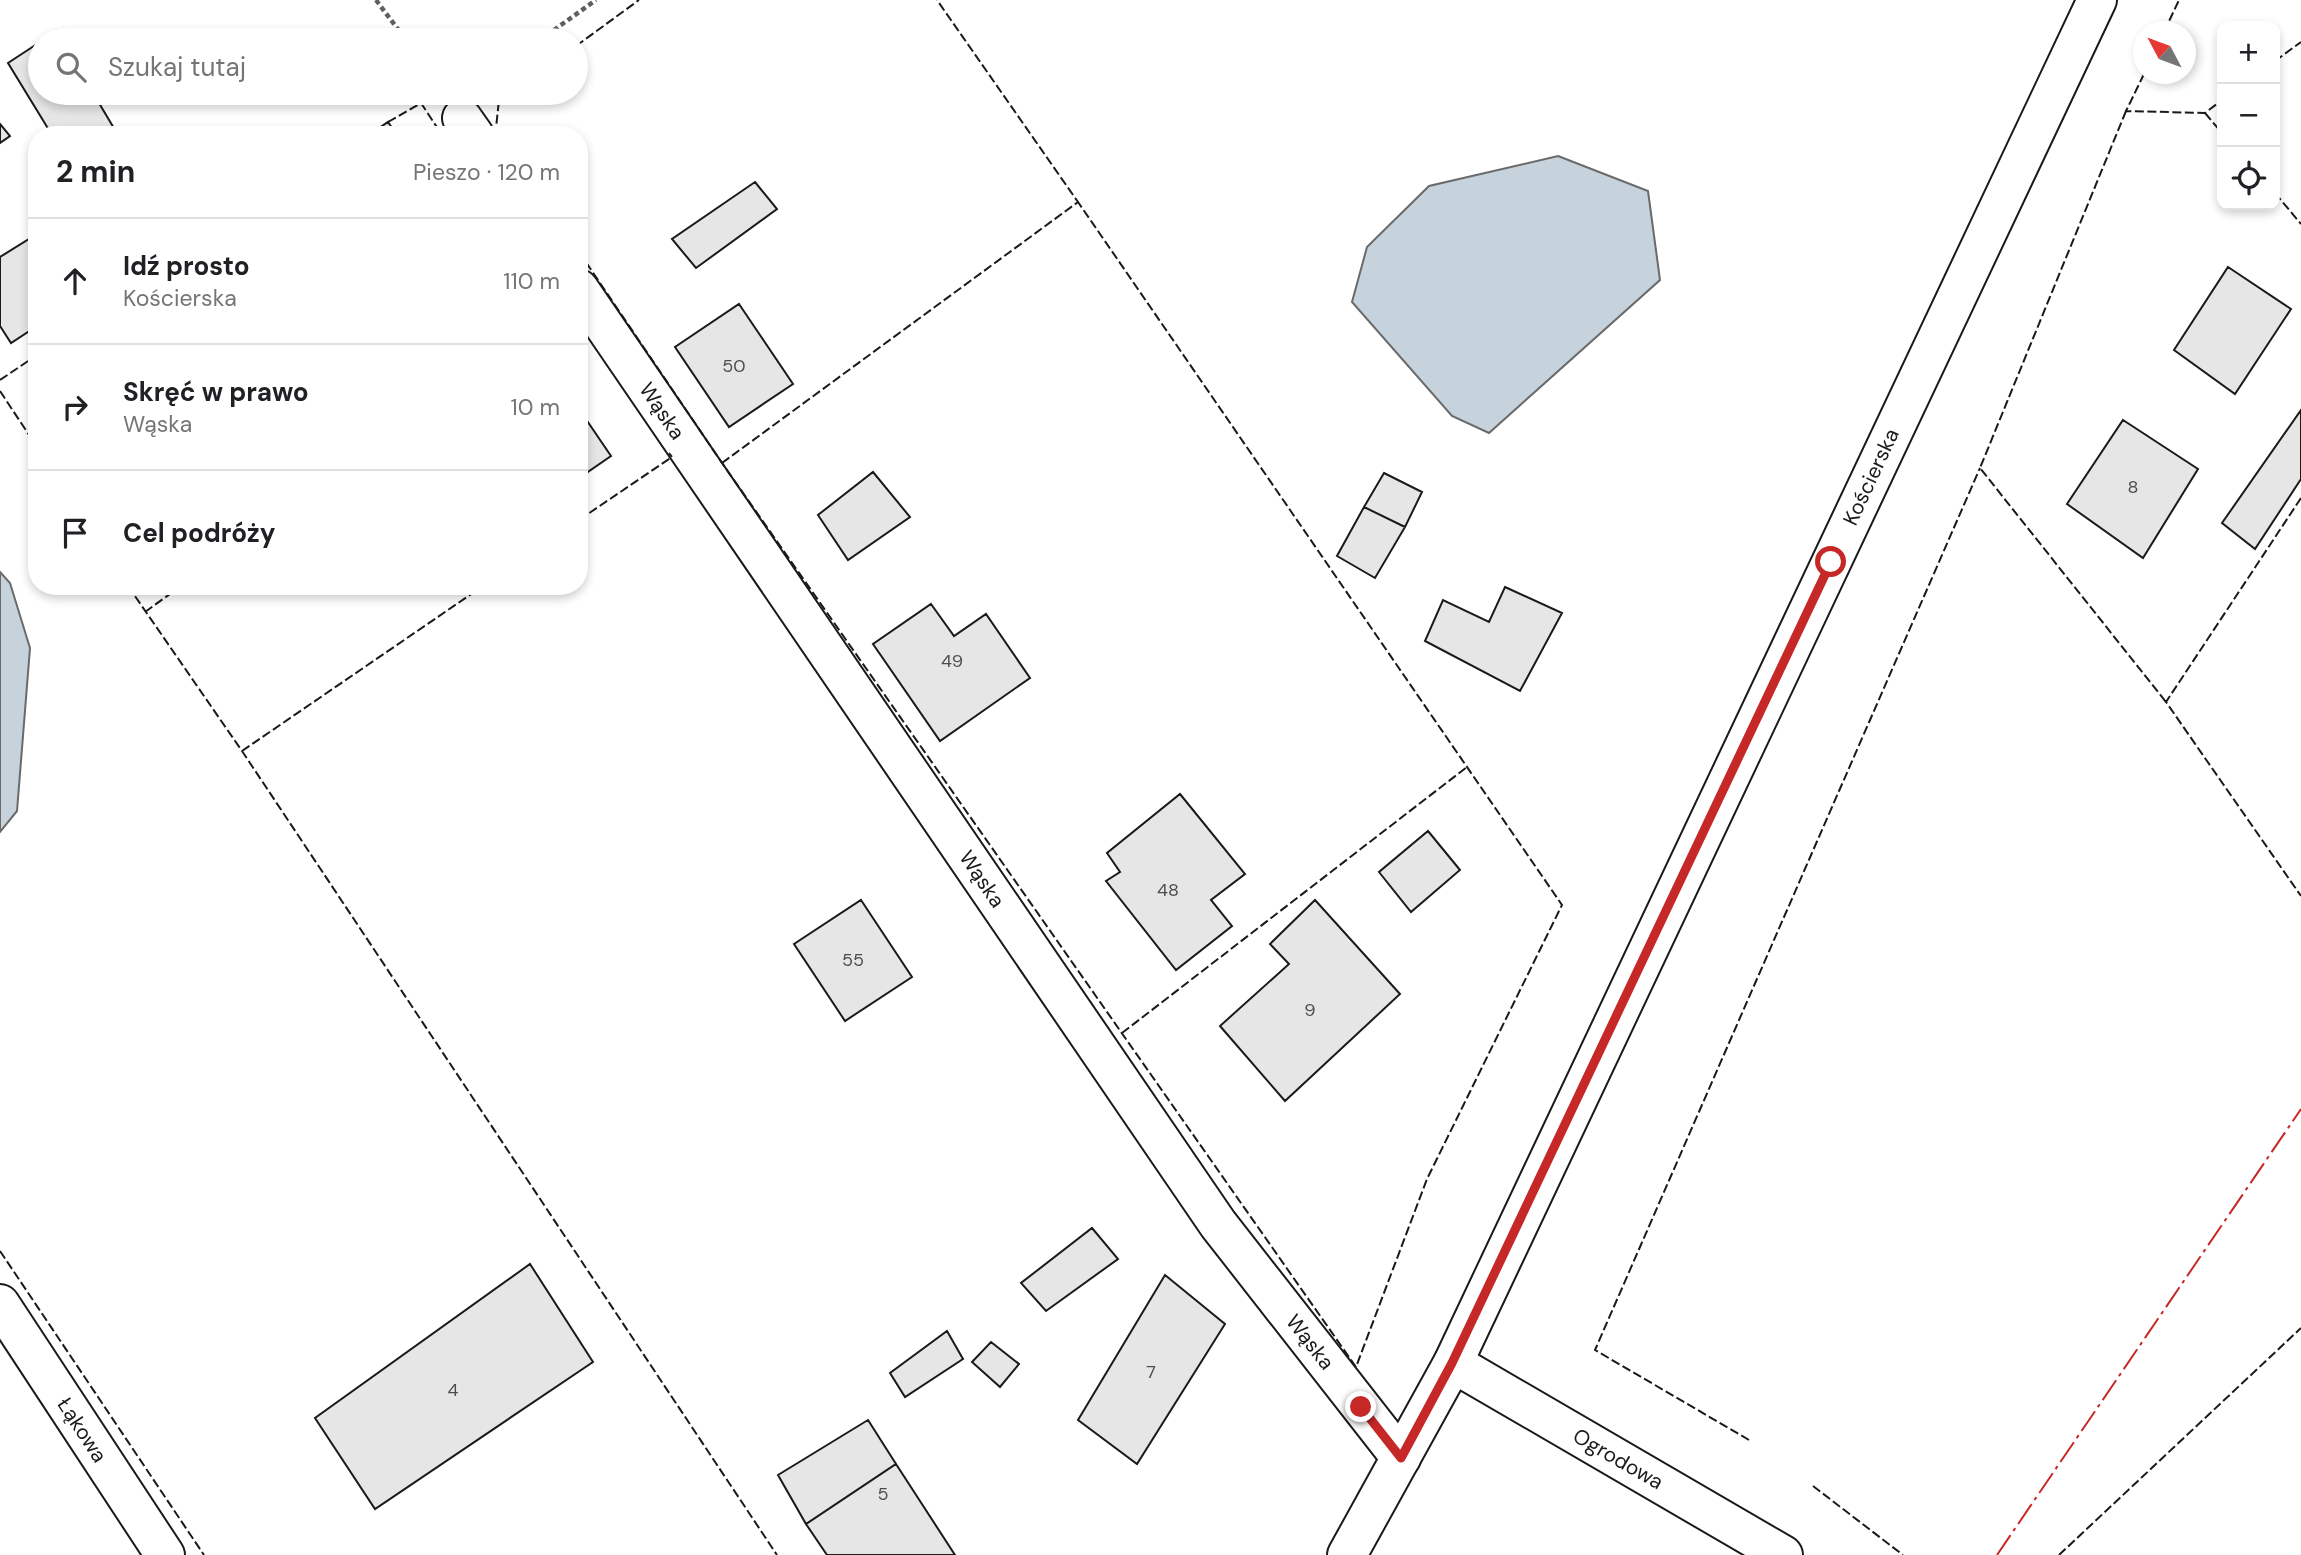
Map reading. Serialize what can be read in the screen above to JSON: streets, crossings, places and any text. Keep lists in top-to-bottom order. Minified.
{"streets":{"street":["Wąska","Kościerska","Łąkowa","Ogrodowa"]},"crossings":[["Wąska","Kościerska"],["Kościerska","Ogrodowa"]],"house_numbers":["50","8","49","48","55","9","7","4","5"],"north":"top left","page":{"map_buttons":["+","−"],"search":"Szukaj tutaj","heading":["2 min","Pieszo · 120 m"],"list":[["Idź prosto","Kościerska","110 m"],["Skręć w prawo","Wąska","10 m"],"Cel podróży"]}}
